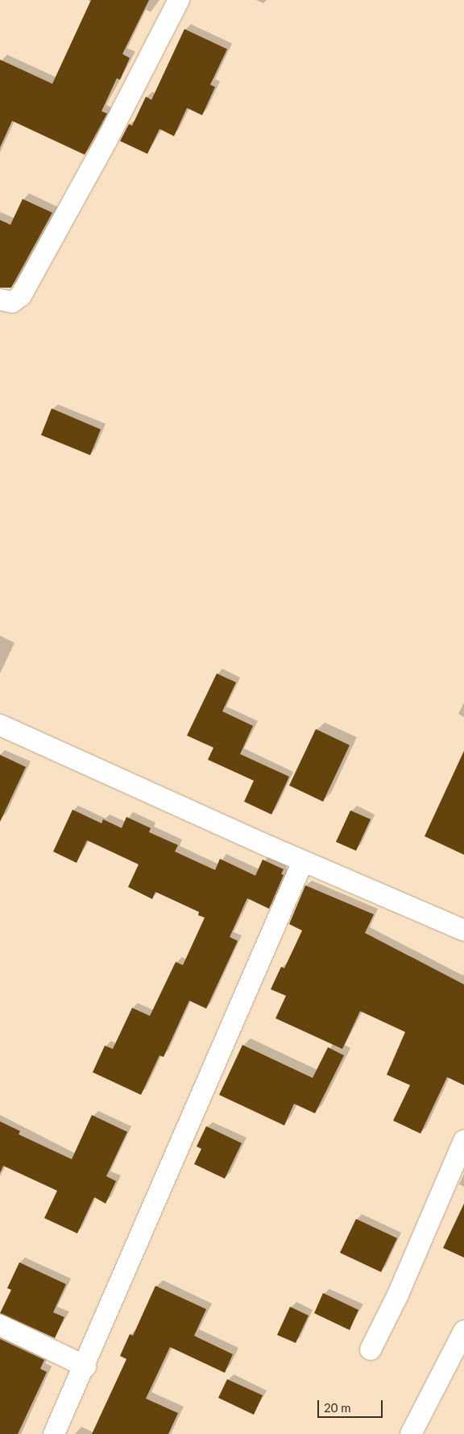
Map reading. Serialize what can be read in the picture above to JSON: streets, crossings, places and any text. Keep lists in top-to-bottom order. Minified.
{"scale_bar":"20 m"}
